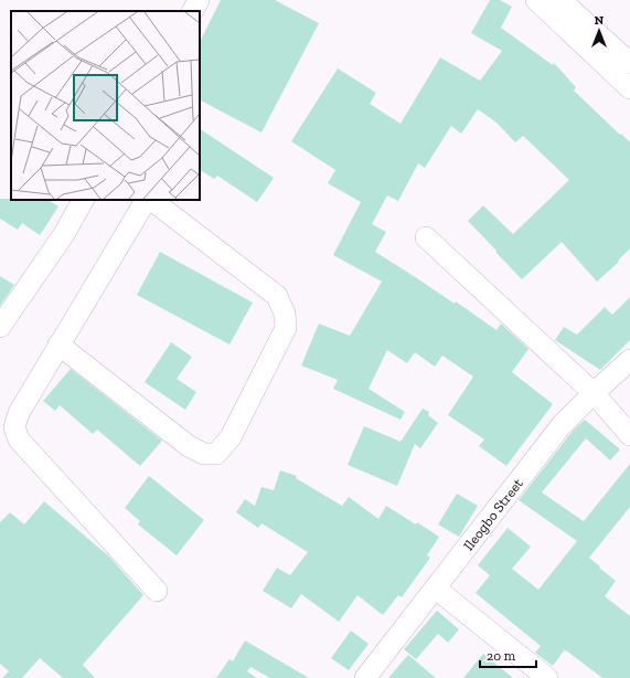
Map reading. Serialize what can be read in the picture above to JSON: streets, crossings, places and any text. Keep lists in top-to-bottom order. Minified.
{"streets":{"street":["Ileogbo Street"]},"scale_bar":"20 m","north":"top"}
